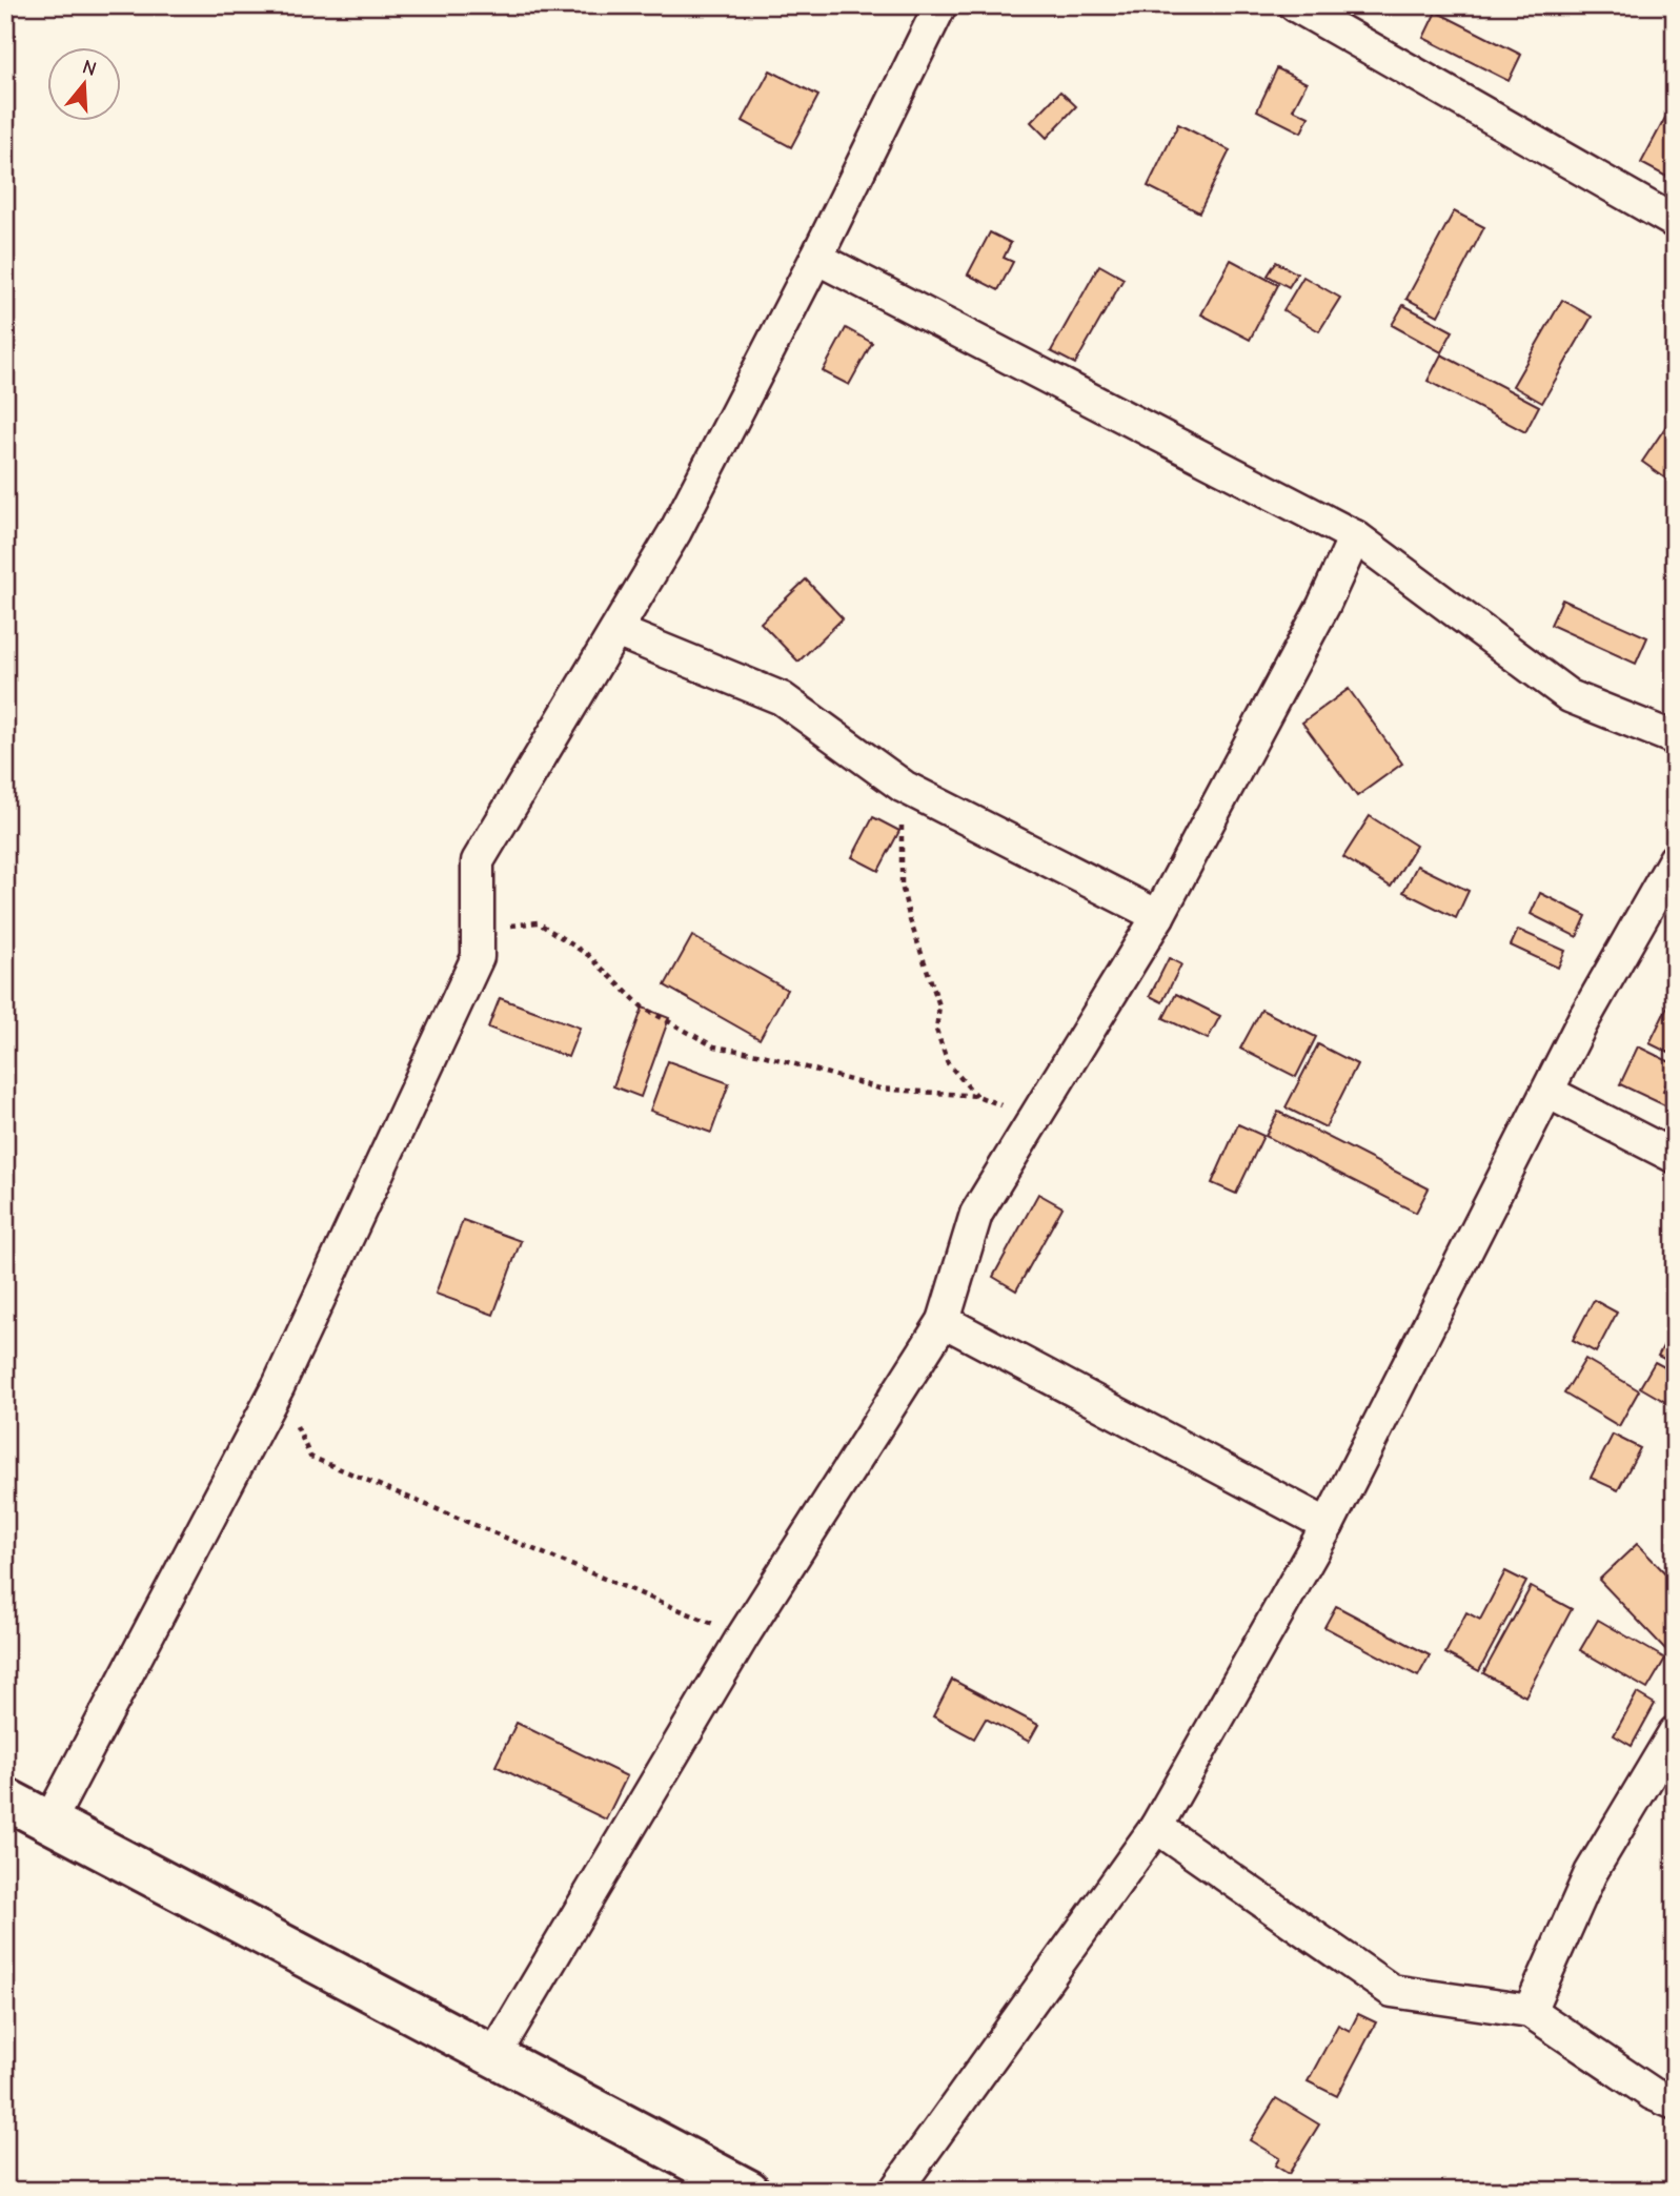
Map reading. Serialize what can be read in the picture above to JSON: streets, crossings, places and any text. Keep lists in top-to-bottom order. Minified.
{"north":"top"}
